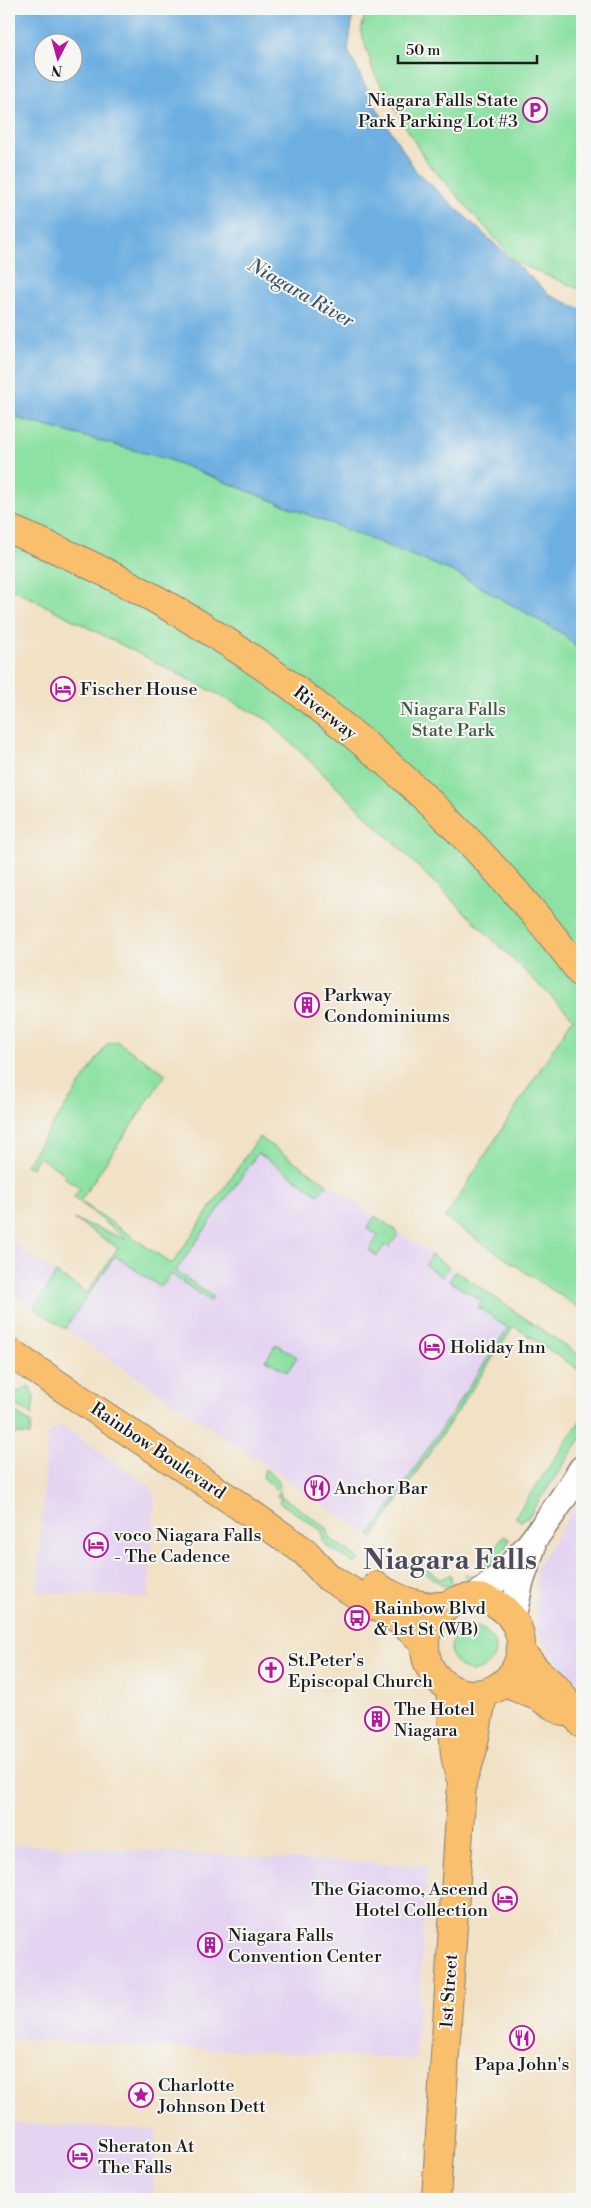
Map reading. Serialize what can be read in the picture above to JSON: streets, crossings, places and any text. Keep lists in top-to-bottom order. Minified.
{"streets":{"main road":["Riverway","Rainbow Boulevard","1st Street"]},"crossings":[["Rainbow Boulevard","1st Street"]],"districts":["Niagara Falls"],"water":["Niagara River"],"parks":["Niagara Falls State Park"],"places":{"parking":["Niagara Falls State Park Parking Lot #3"],"hotel":["Fischer House","Holiday Inn","voco Niagara Falls - The Cadence","The Giacomo, Ascend Hotel Collection","Sheraton At The Falls"],"building":["Parkway Condominiums","The Hotel Niagara","Niagara Falls Convention Center"],"restaurant":["Anchor Bar","Papa John's"],"bus stop":["Rainbow Blvd & 1st St (WB)"],"church":["St.Peter's Episcopal Church"],"place":["Charlotte Johnson Dett"]},"scale_bar":"50 m","north":"bottom"}
